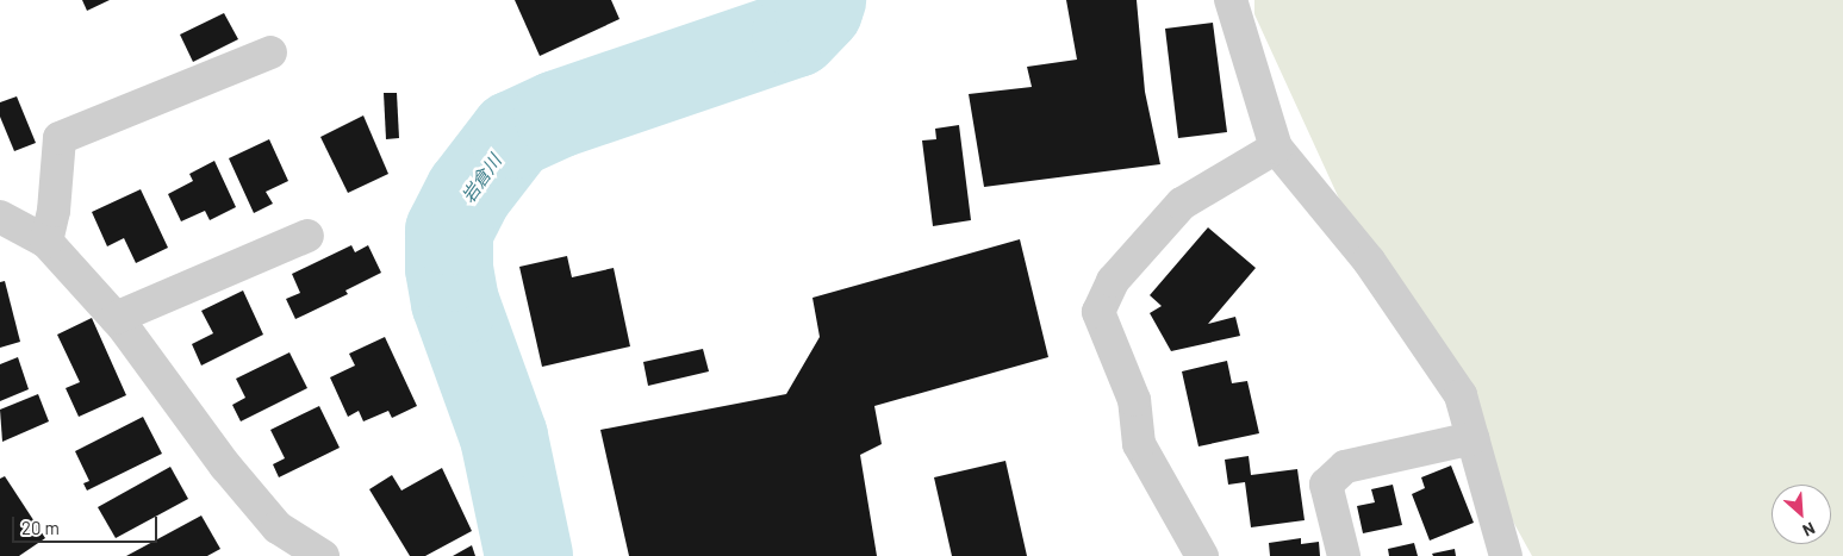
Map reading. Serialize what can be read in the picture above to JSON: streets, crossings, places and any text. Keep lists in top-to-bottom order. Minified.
{"water":["岩倉川"],"scale_bar":"20 m","north":"bottom right"}
